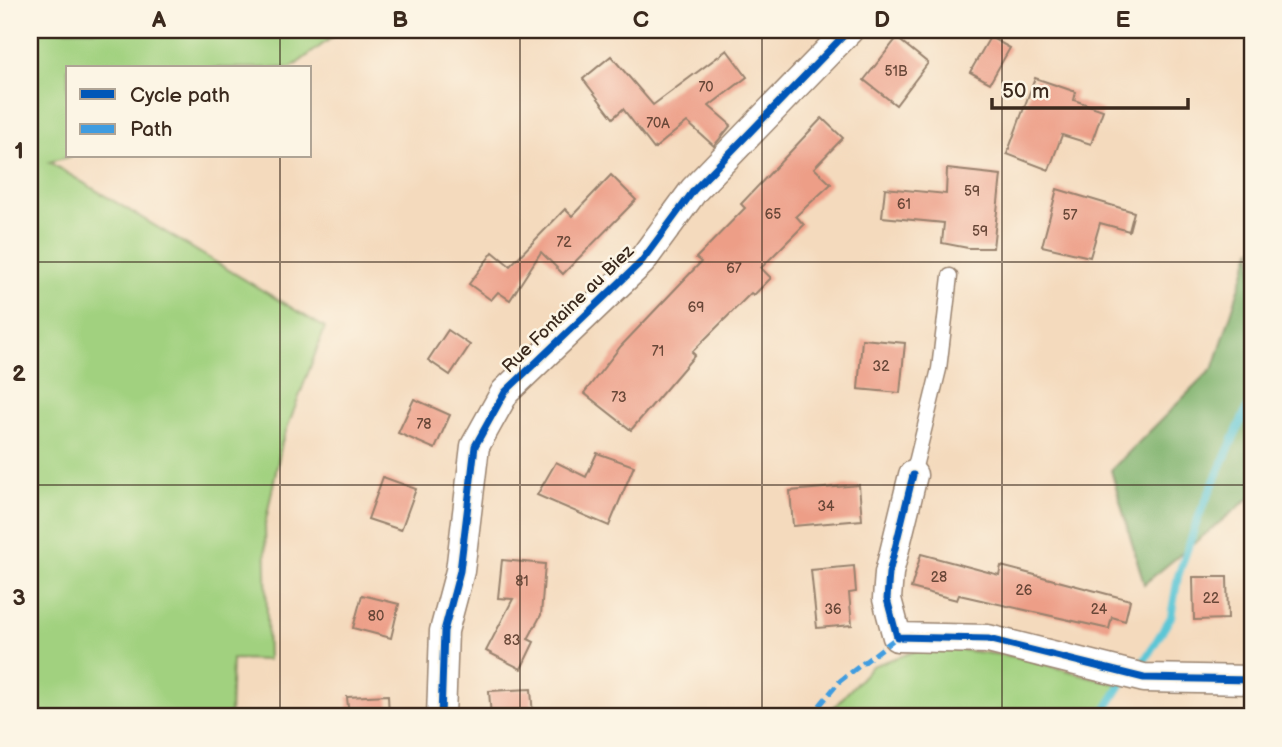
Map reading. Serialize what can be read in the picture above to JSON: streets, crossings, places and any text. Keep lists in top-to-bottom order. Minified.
{"streets":{"street":["Rue Fontaine au Biez"]},"house_numbers":["51B","70","70A","59","61","65","57","59","72","67","69","71","32","73","78","34","28","81","26","22","36","24","80","83"],"legend":["Cycle path","Path"],"scale_bar":"50 m","grid":{"columns":["A","B","C","D","E"],"rows":["1","2","3"]}}
